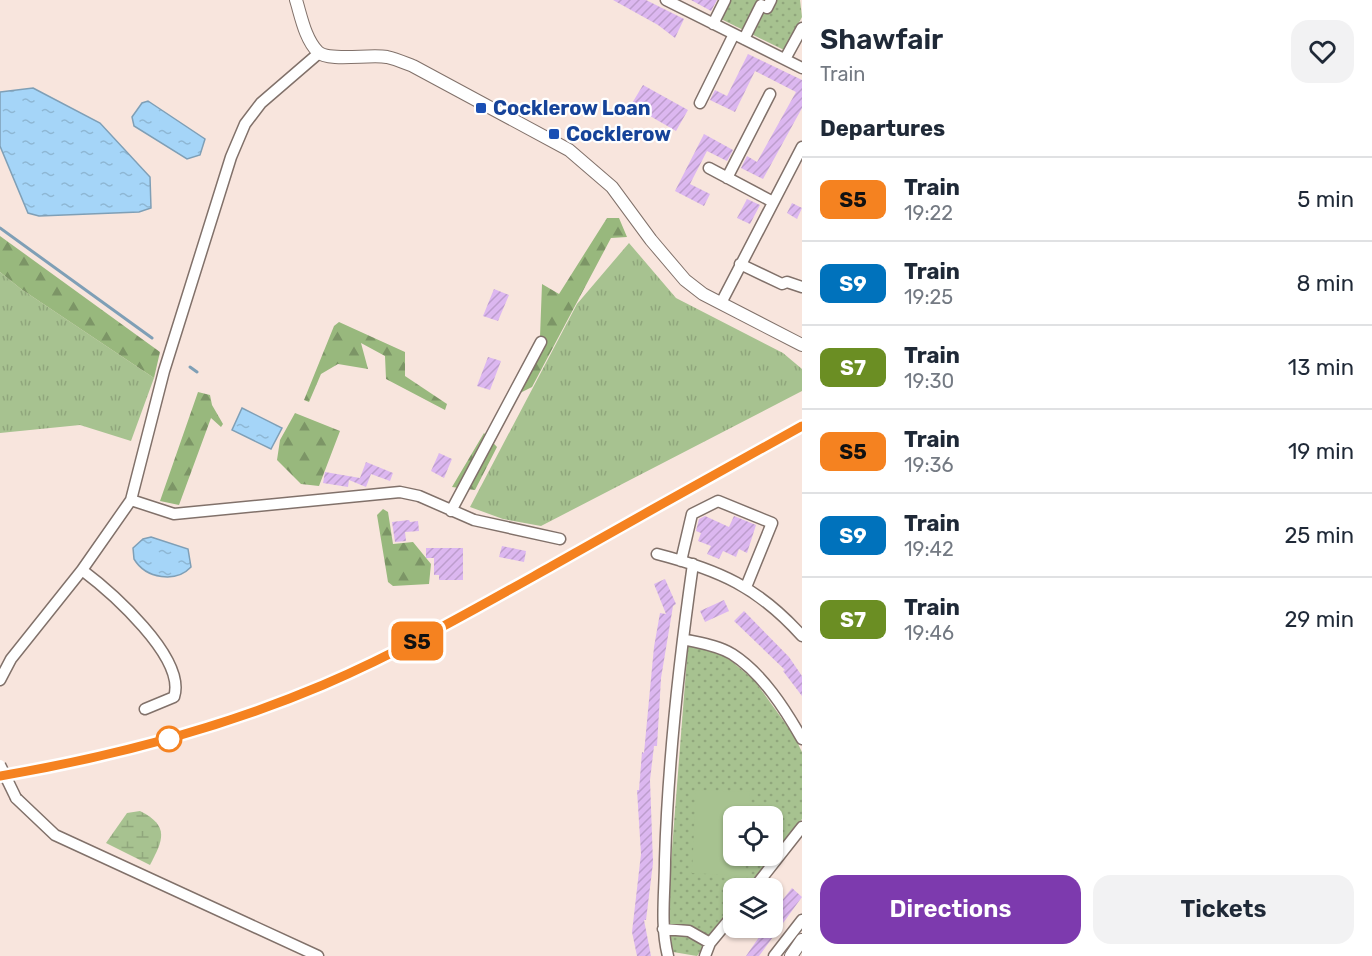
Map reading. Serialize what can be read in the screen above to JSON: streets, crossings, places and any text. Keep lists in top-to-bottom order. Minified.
{"places":{"transit":["Cocklerow Loan","Cocklerow"]},"page":{"on_map":"S5","heading":[["Shawfair","Train"],"Departures"],"list":[{"mark":"S5","name":"Train","note":"19:22","value":"5 min"},{"mark":"S9","name":"Train","note":"19:25","value":"8 min"},{"mark":"S7","name":"Train","note":"19:30","value":"13 min"},{"mark":"S5","name":"Train","note":"19:36","value":"19 min"},{"mark":"S9","name":"Train","note":"19:42","value":"25 min"},{"mark":"S7","name":"Train","note":"19:46","value":"29 min"}],"buttons":["Directions","Tickets"]}}
